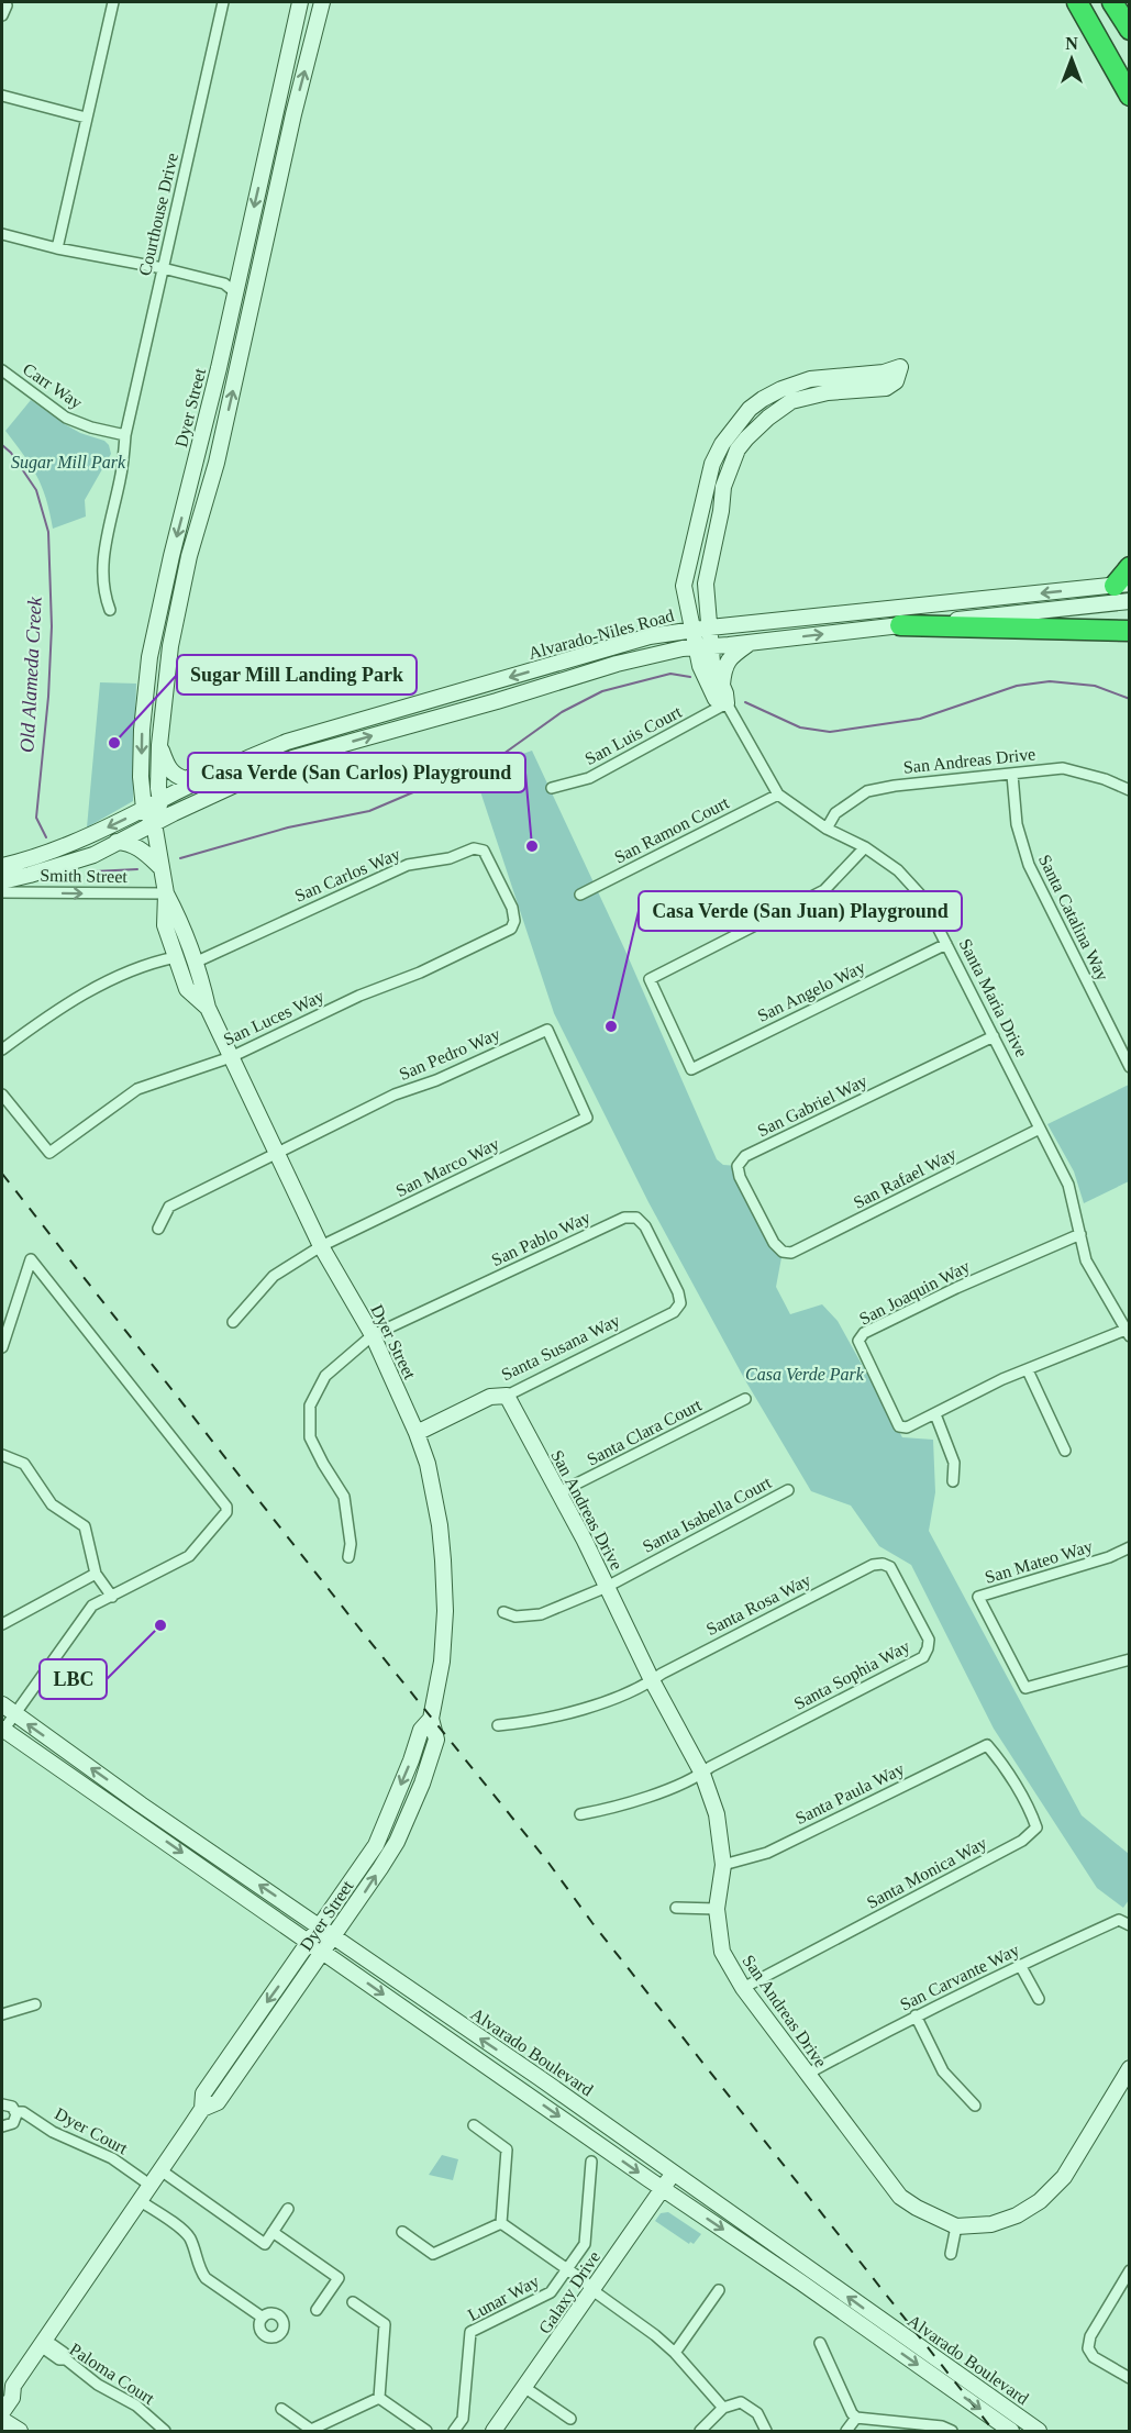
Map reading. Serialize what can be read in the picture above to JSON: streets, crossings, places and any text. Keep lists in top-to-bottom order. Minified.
{"streets":{"main road":["Dyer Street","Alvarado-Niles Road","San Andreas Drive","Smith Street","Santa Maria Drive","Santa Susana Way","Alvarado Boulevard","Galaxy Drive"],"street":["Courthouse Drive","Carr Way","San Luis Court","San Ramon Court","San Carlos Way","Santa Catalina Way","San Angelo Way","San Luces Way","San Pedro Way","San Gabriel Way","San Marco Way","San Rafael Way","San Pablo Way","San Joaquin Way","Santa Clara Court","Santa Isabella Court","San Mateo Way","Santa Rosa Way","Santa Sophia Way","Santa Paula Way","Santa Monica Way","San Carvante Way","Dyer Court","Lunar Way","Paloma Court"]},"crossings":[["Courthouse Drive","Carr Way"],["Dyer Street","Alvarado-Niles Road"],["Dyer Street","San Carlos Way"],["Dyer Street","Smith Street"],["Dyer Street","San Luces Way"],["Dyer Street","San Pedro Way"],["Dyer Street","San Marco Way"],["Dyer Street","San Pablo Way"],["Dyer Street","Santa Susana Way"],["Dyer Street","Alvarado Boulevard"],["Dyer Street","Dyer Court"],["Dyer Street","Paloma Court"],["Alvarado-Niles Road","Smith Street"],["Alvarado-Niles Road","Santa Maria Drive"],["San Luis Court","Santa Maria Drive"],["San Andreas Drive","Santa Catalina Way"],["San Andreas Drive","Santa Maria Drive"],["San Andreas Drive","Santa Susana Way"],["San Andreas Drive","Santa Clara Court"],["San Andreas Drive","Santa Isabella Court"],["San Andreas Drive","Santa Rosa Way"],["San Andreas Drive","Santa Sophia Way"],["San Andreas Drive","Santa Paula Way"],["San Andreas Drive","Santa Monica Way"],["San Andreas Drive","San Carvante Way"],["San Ramon Court","Santa Maria Drive"],["San Carlos Way","San Luces Way"],["San Angelo Way","Santa Maria Drive"],["Santa Maria Drive","San Gabriel Way"],["Santa Maria Drive","San Rafael Way"],["Santa Maria Drive","San Joaquin Way"],["San Pedro Way","San Marco Way"],["San Gabriel Way","San Rafael Way"],["San Pablo Way","Santa Susana Way"],["Santa Rosa Way","Santa Sophia Way"],["Santa Paula Way","Santa Monica Way"],["Alvarado Boulevard","Galaxy Drive"]],"water":["Old Alameda Creek"],"parks":["Sugar Mill Park","Casa Verde Park"],"places":["Sugar Mill Landing Park","Casa Verde (San Carlos) Playground","Casa Verde (San Juan) Playground","LBC"],"north":"top"}
